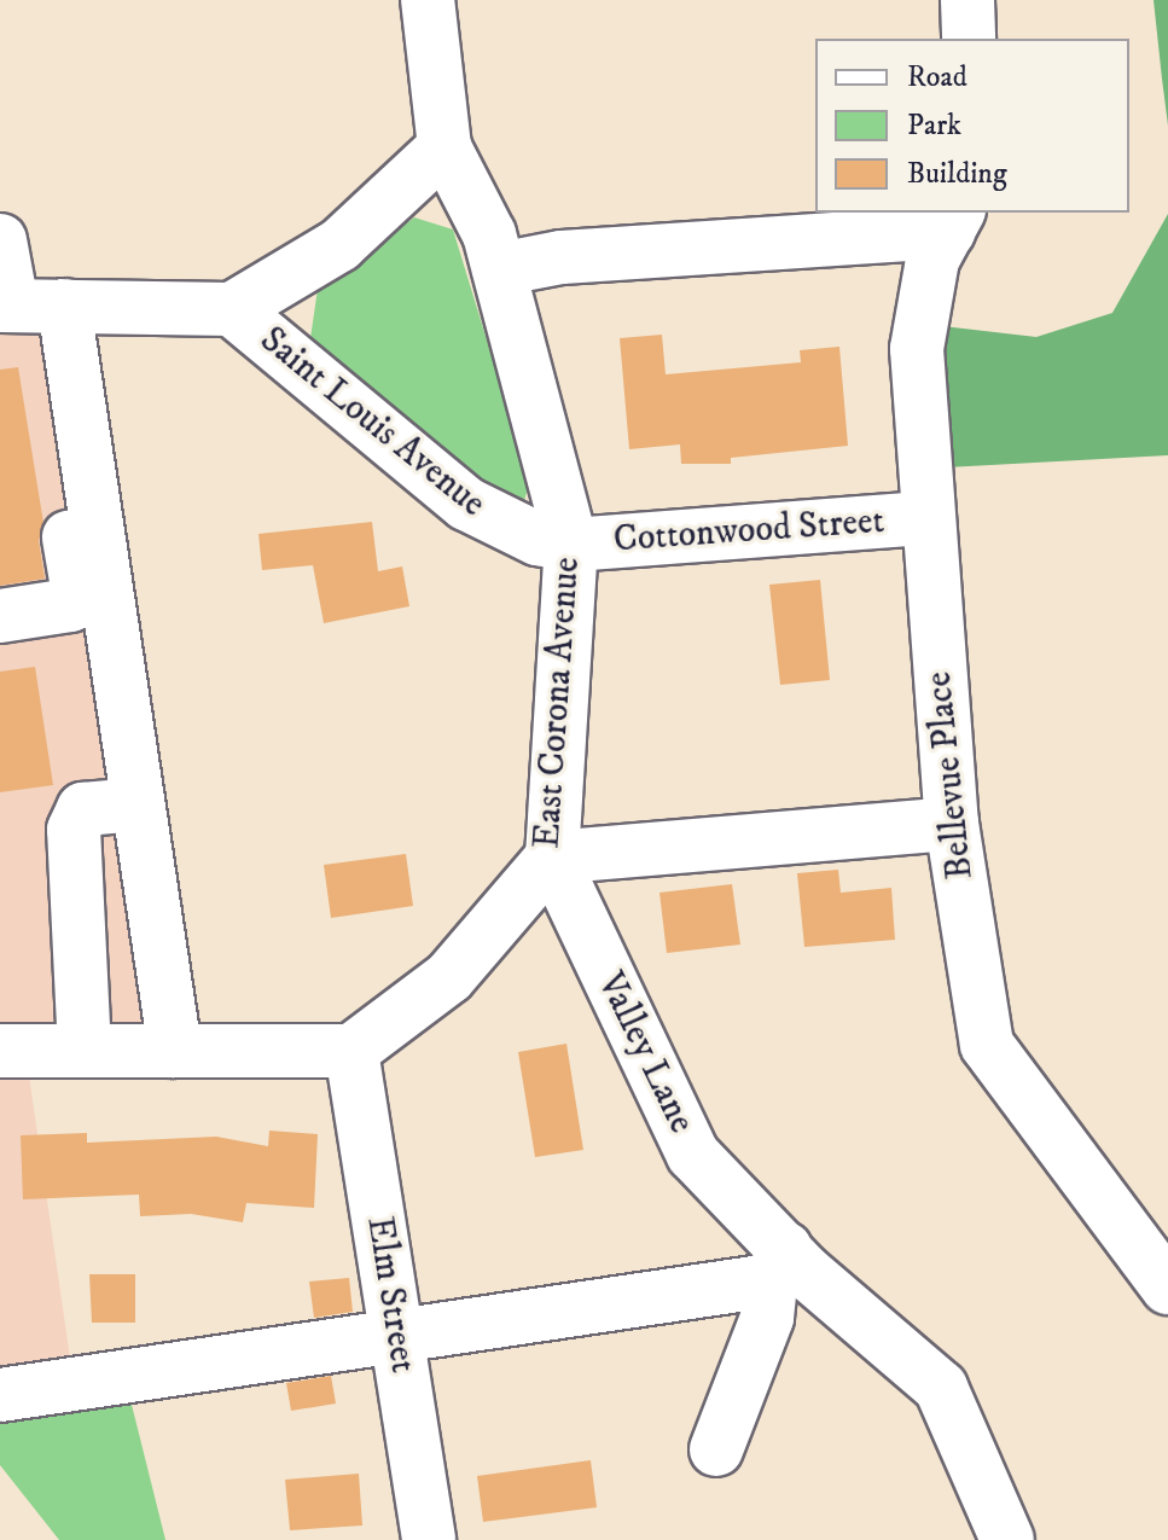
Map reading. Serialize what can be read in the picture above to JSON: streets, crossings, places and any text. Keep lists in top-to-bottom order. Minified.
{"streets":{"street":["Saint Louis Avenue","Cottonwood Street","East Corona Avenue","Bellevue Place","Valley Lane","Elm Street"]},"crossings":[["Saint Louis Avenue","Cottonwood Street"],["Saint Louis Avenue","East Corona Avenue"],["Cottonwood Street","East Corona Avenue"],["Cottonwood Street","Bellevue Place"],["East Corona Avenue","Valley Lane"],["East Corona Avenue","Elm Street"]],"legend":["Road","Park","Building"]}
